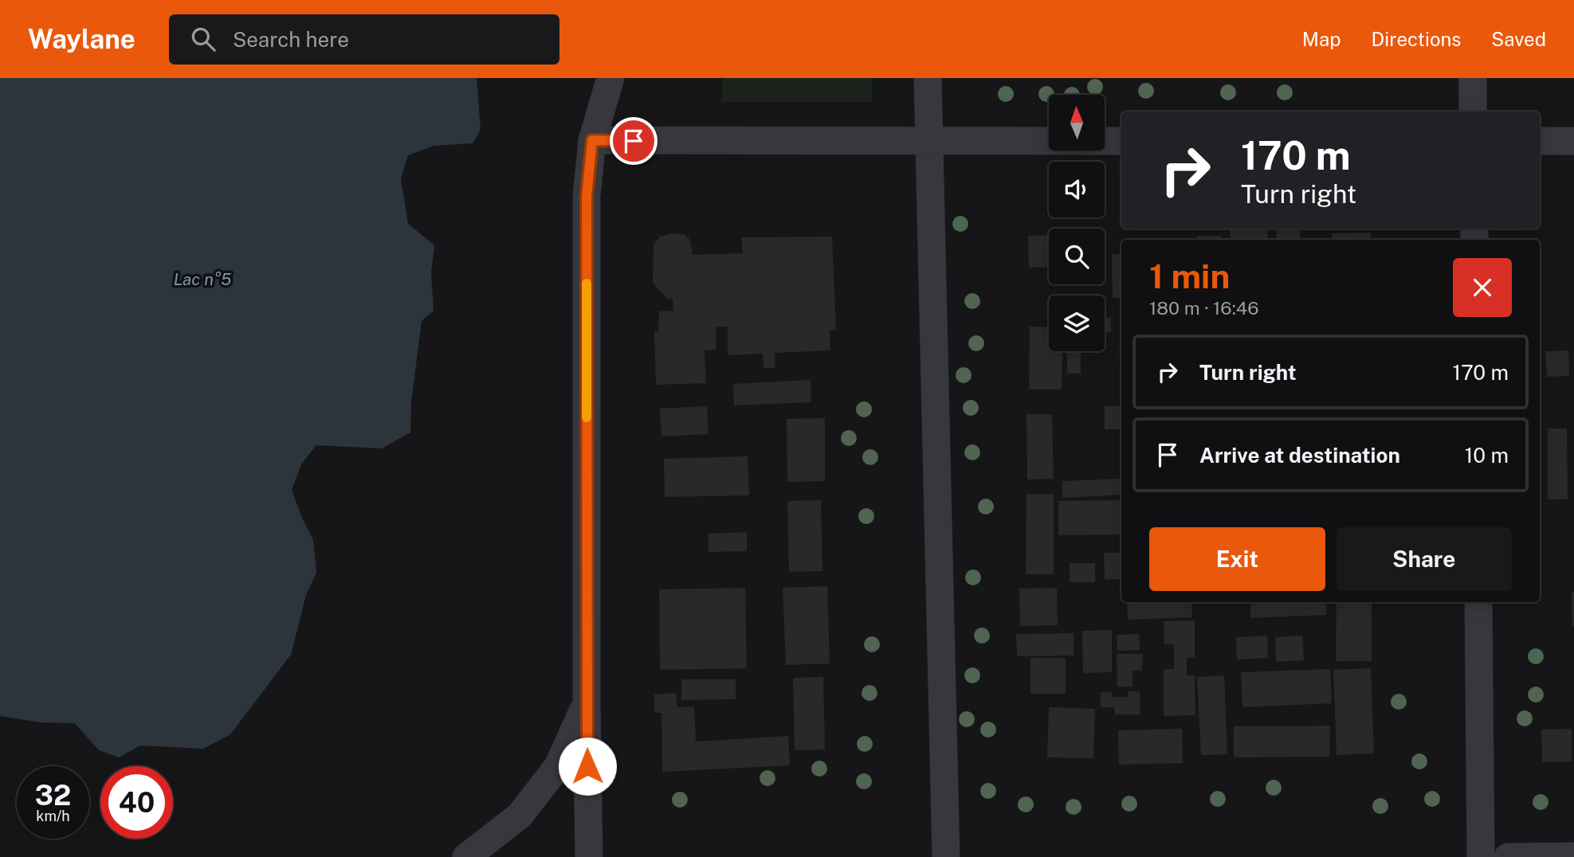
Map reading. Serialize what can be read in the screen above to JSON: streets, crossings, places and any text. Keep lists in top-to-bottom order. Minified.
{"water":["Lac n°5"],"north":"top","page":{"header":"Waylane","search":"Search here","nav":["Map","Directions","Saved"],"turn":["170 m","Turn right"],"heading":["1 min","180 m · 16:46"],"list":[{"name":"Turn right","value":"170 m"},{"name":"Arrive at destination","value":"10 m"}],"buttons":["Exit","Share"],"speed":"32 km/h","limit":"40"}}
